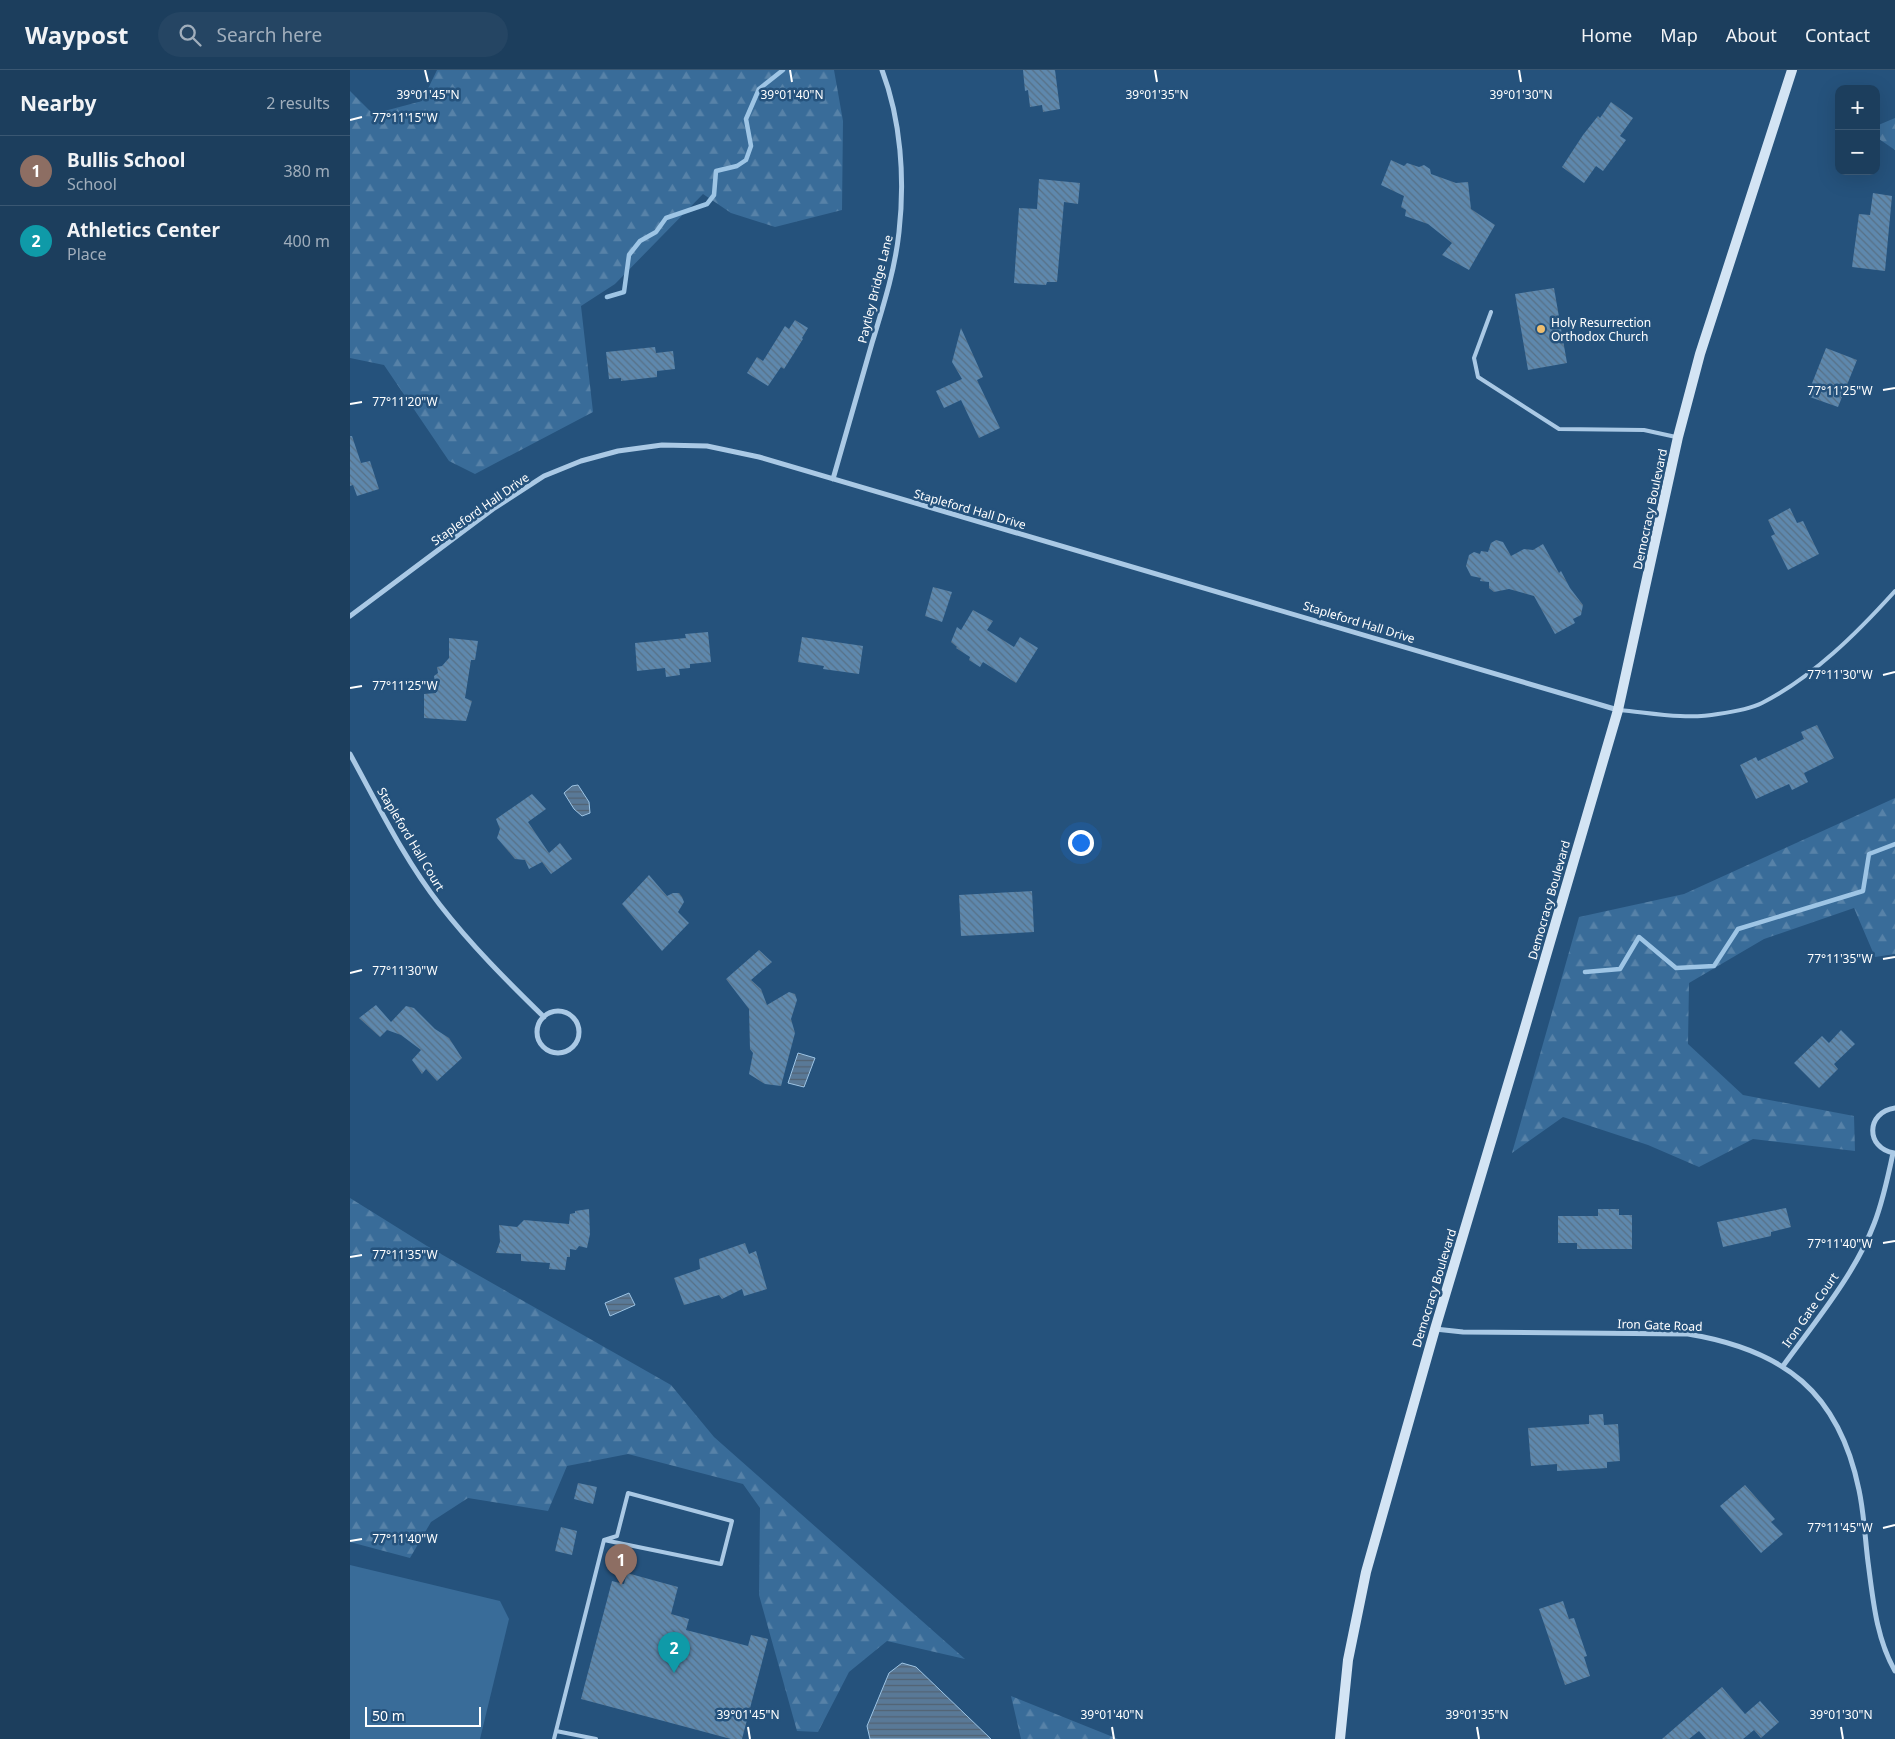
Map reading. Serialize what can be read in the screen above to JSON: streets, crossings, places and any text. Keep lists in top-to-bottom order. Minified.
{"streets":{"main road":["Democracy Boulevard"],"street":["Paytley Bridge Lane","Stapleford Hall Drive","Stapleford Hall Court","Iron Gate Court","Iron Gate Road"]},"crossings":[["Paytley Bridge Lane","Stapleford Hall Drive"],["Stapleford Hall Drive","Democracy Boulevard"],["Democracy Boulevard","Iron Gate Road"],["Iron Gate Court","Iron Gate Road"]],"places":["Holy Resurrection Orthodox Church"],"scale_bar":"50 m","page":{"header":"Waypost","search":"Search here","nav":["Home","Map","About","Contact"],"heading":["Nearby","2 results"],"map_buttons":["+","−"],"list":[{"mark":"1","name":"Bullis School","note":"School","value":"380 m"},{"mark":"2","name":"Athletics Center","note":"Place","value":"400 m"}],"pins":["1","2"],"scale":"50 m"},"coordinates":["39°01'45\"N","39°01'40\"N","39°01'35\"N","39°01'30\"N","77°11'15\"W","77°11'25\"W","77°11'20\"W","77°11'30\"W","77°11'35\"W","77°11'40\"W","77°11'45\"W"]}
